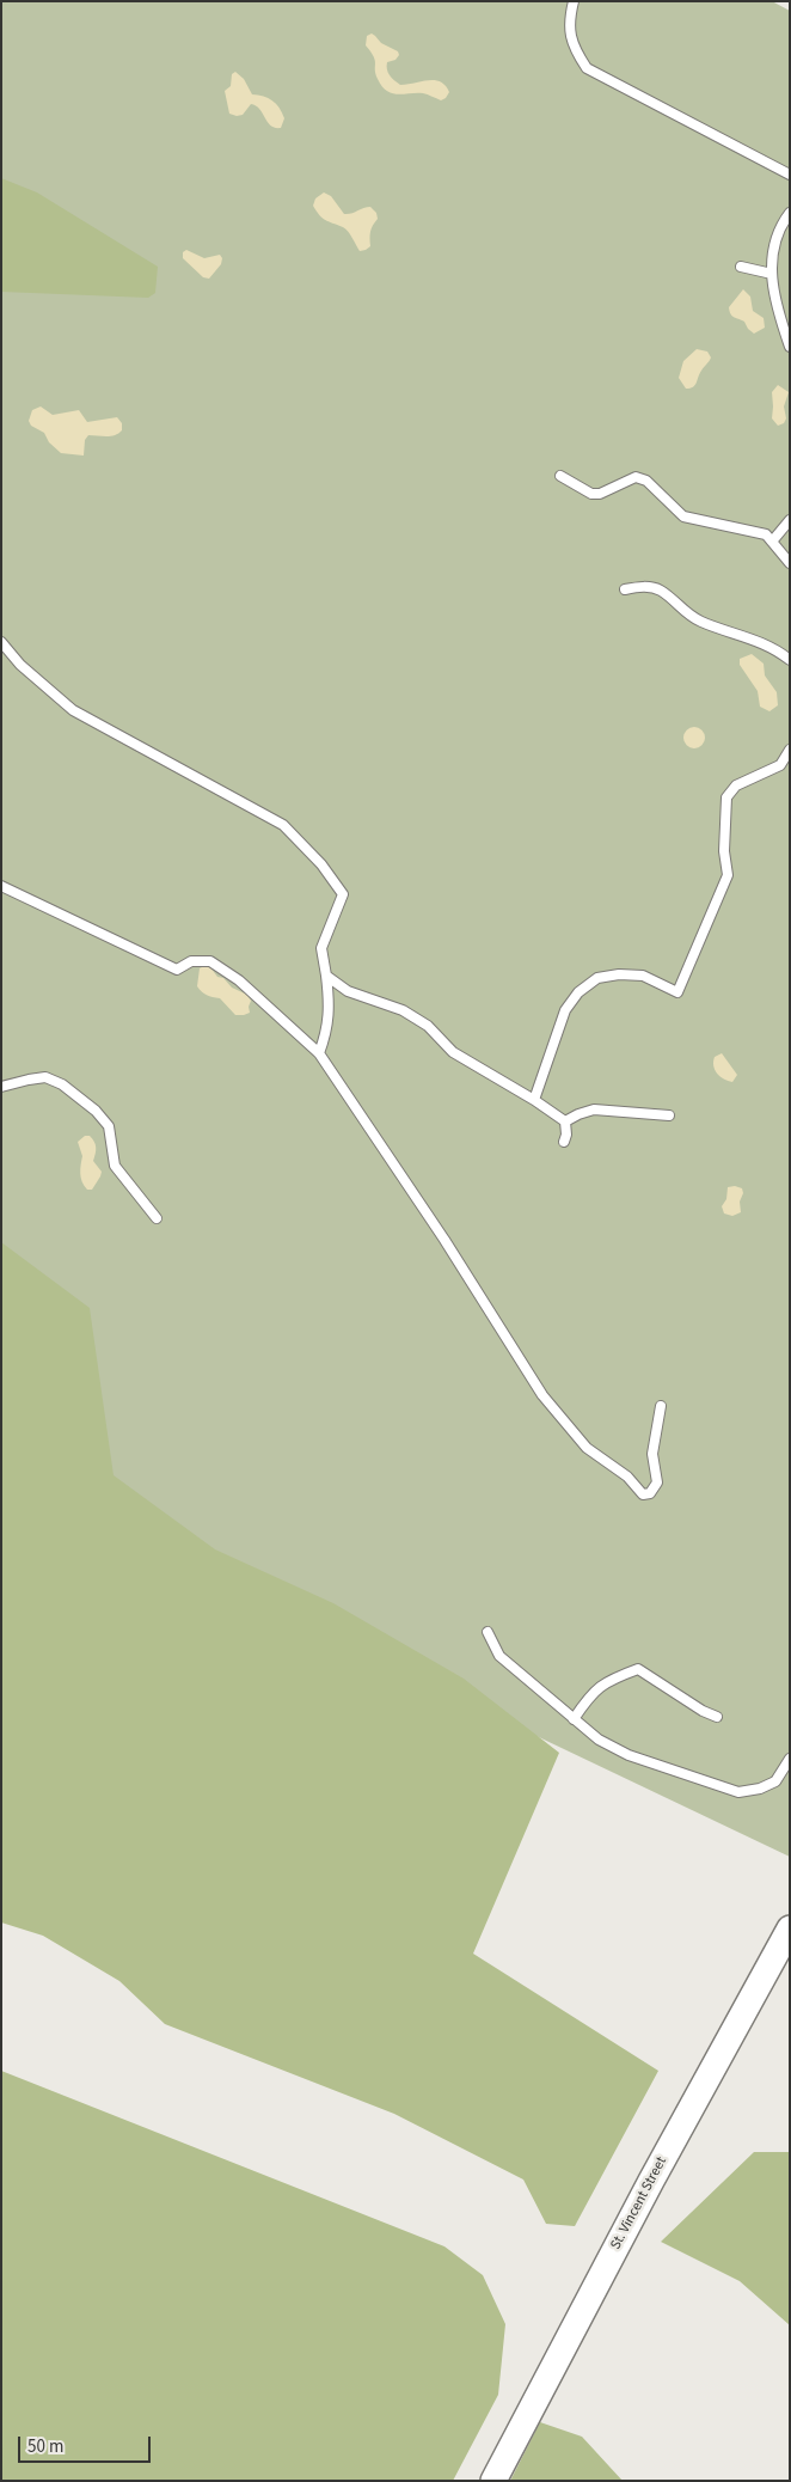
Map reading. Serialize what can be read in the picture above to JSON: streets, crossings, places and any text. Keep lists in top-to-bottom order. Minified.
{"streets":{"street":["St. Vincent Street"]},"scale_bar":"50 m"}
